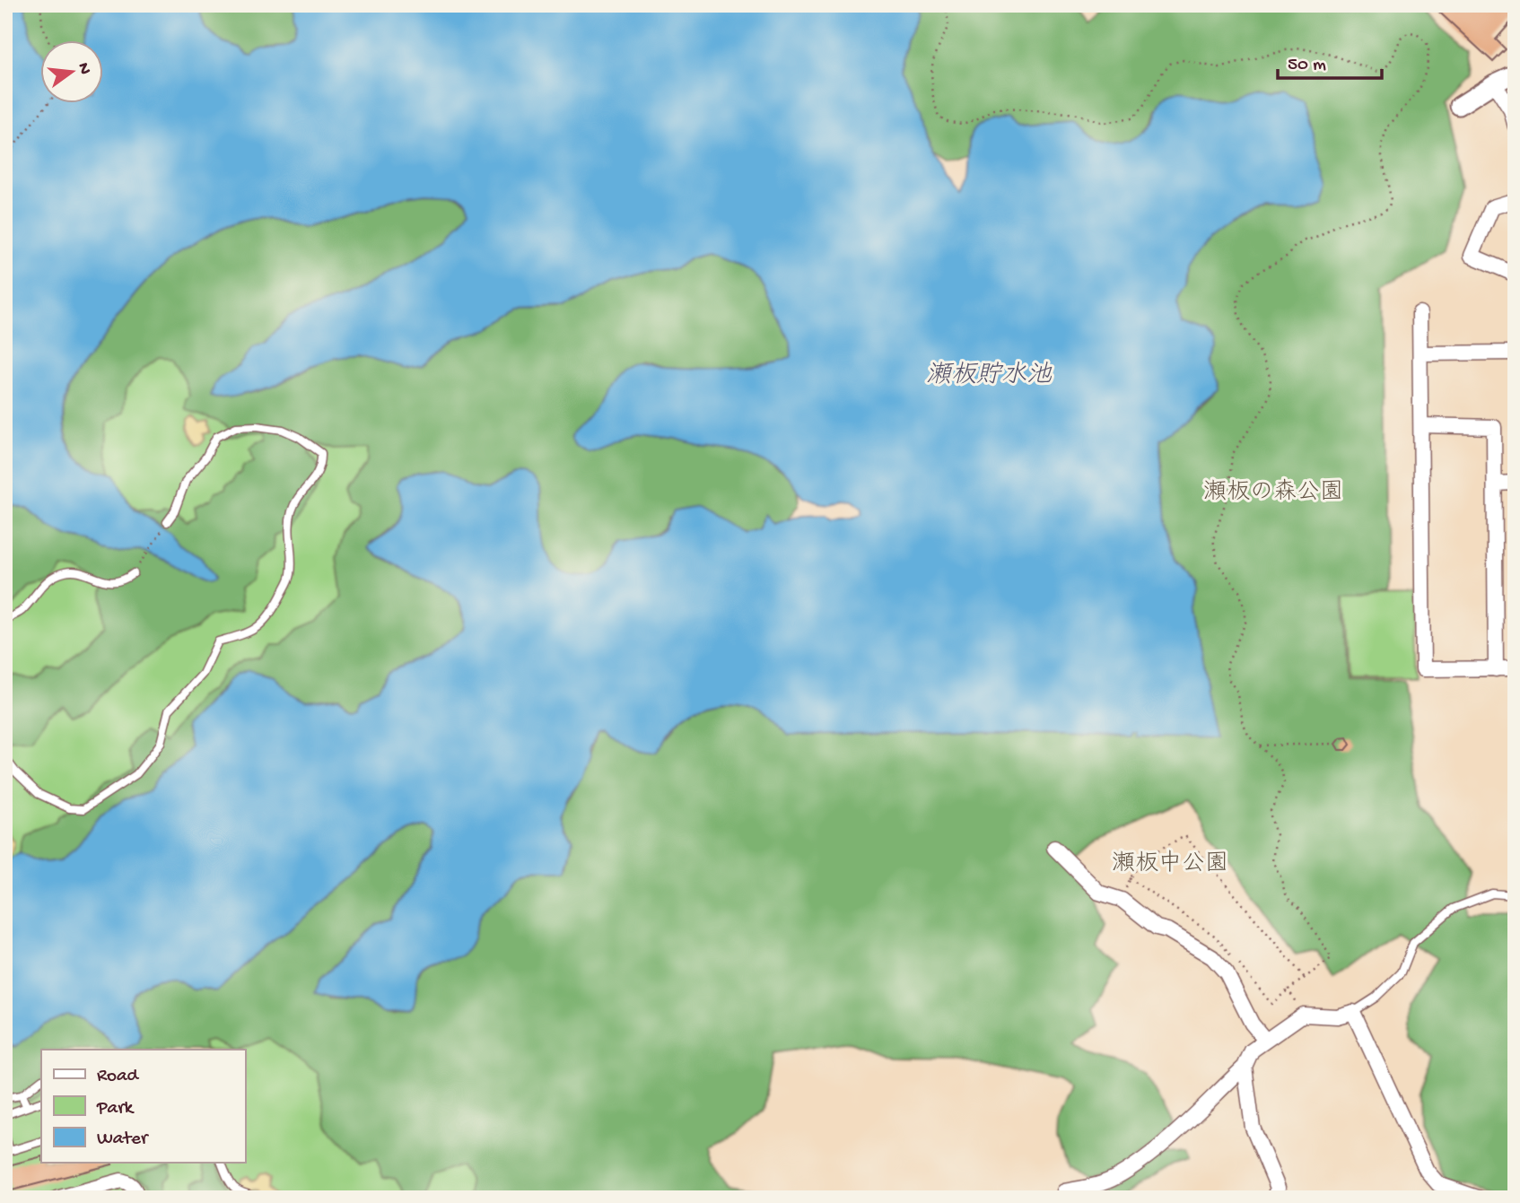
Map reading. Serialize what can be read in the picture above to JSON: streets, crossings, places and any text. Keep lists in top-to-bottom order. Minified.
{"water":["瀬板貯水池"],"parks":["瀬板の森公園","瀬板中公園"],"legend":["Road","Park","Water"],"scale_bar":"50 m","north":"right"}
